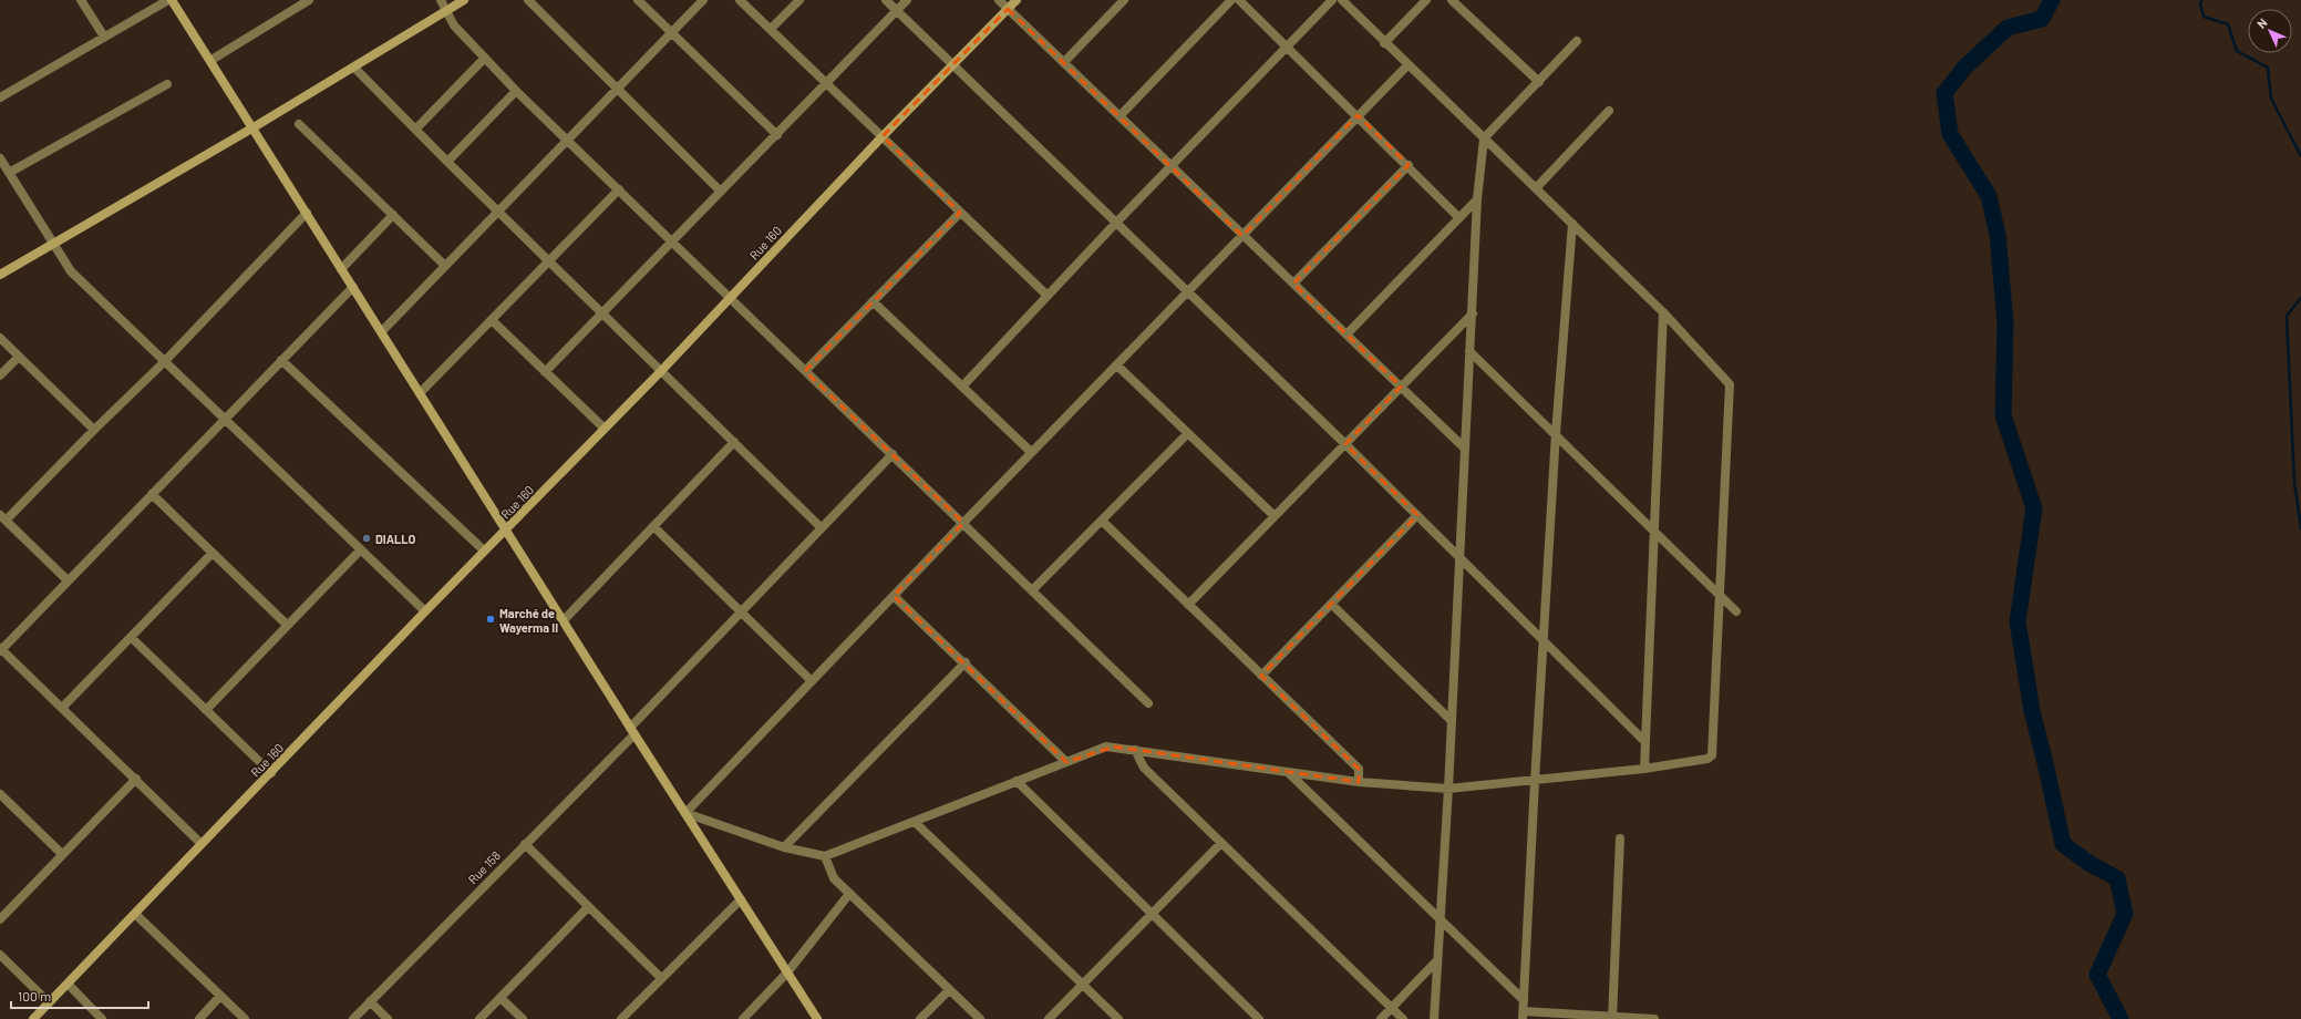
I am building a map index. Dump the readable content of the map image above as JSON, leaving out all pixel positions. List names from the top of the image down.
{
  "streets": {
    "street": ["Rue 160", "Rue 158"]
  },
  "places": ["DIALLO", "Marché de Wayerma II"],
  "scale_bar": "100 m",
  "north": "top left"
}
